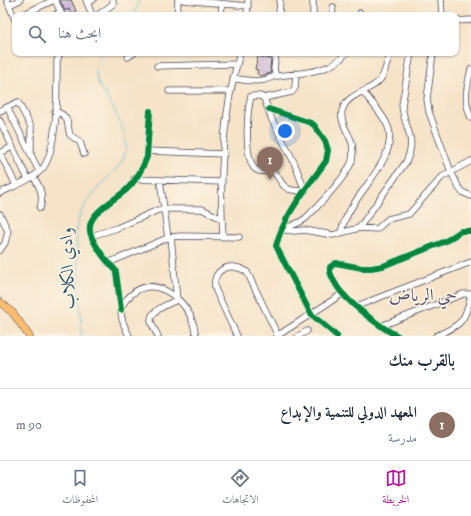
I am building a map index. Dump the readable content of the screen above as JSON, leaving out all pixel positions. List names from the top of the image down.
{
  "districts": ["حي الرياض"],
  "water": ["وادي الكلاب"],
  "page": {
    "search": "ابحث هنا",
    "pins": "1",
    "heading": "بالقرب منك",
    "list": [
      {
        "mark": "1",
        "name": "المعهد الدولي للتنمية والإبداع",
        "note": "مدرسة",
        "value": "90 m"
      }
    ],
    "nav": ["الخريطة", "الاتجاهات", "المحفوظات"]
  }
}
